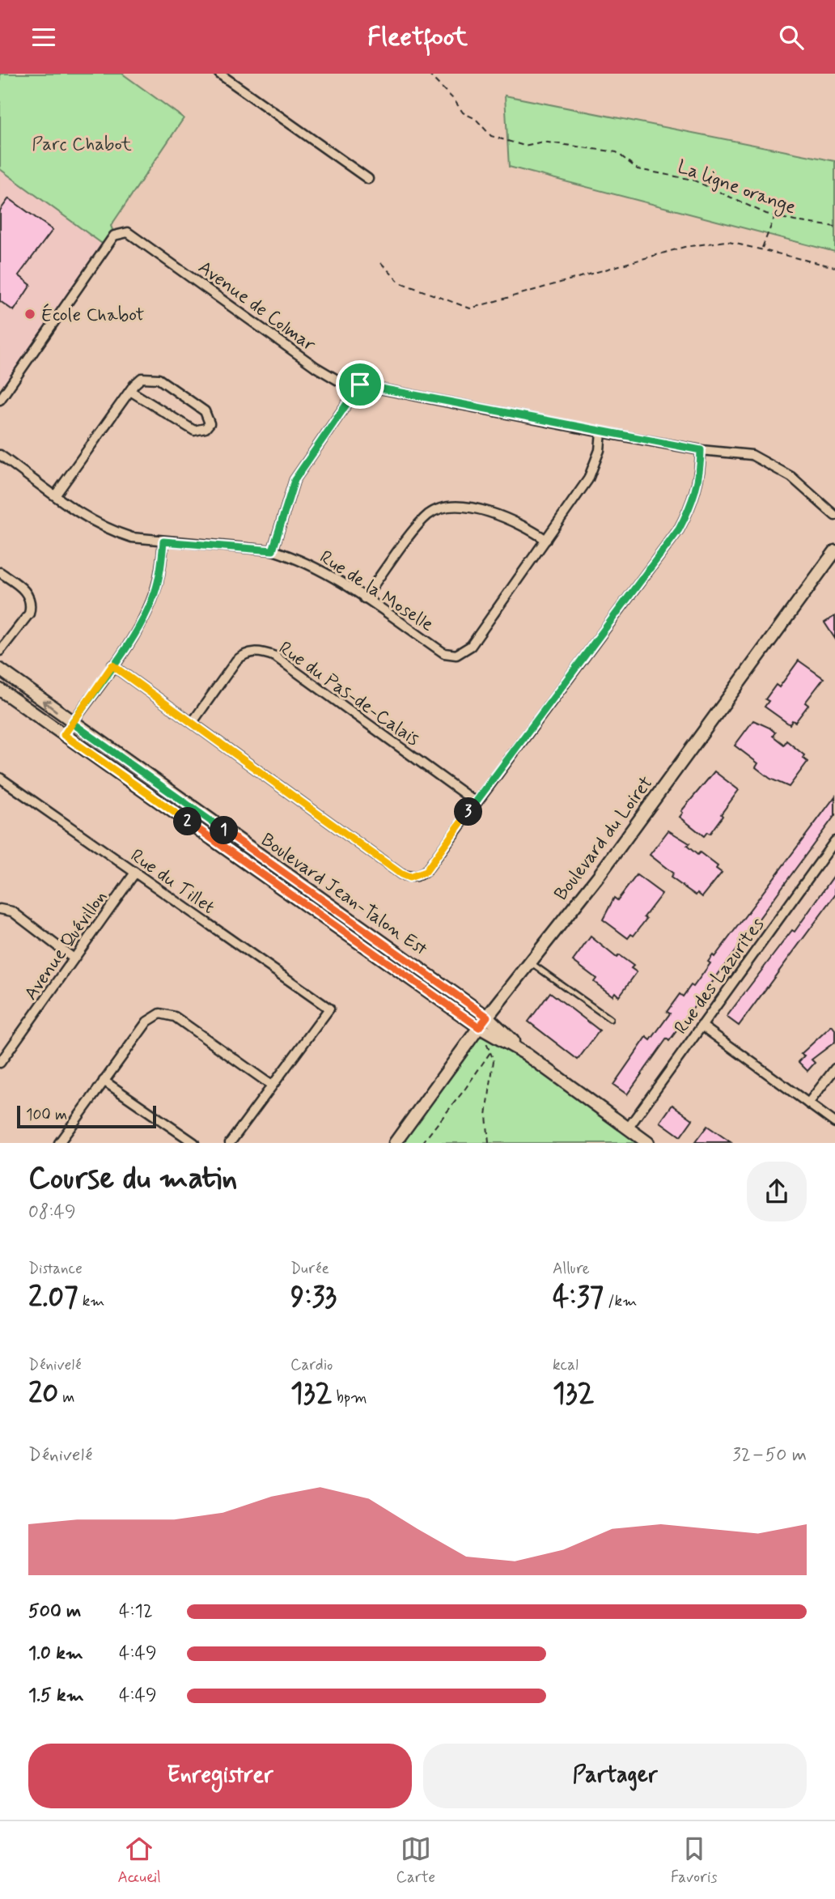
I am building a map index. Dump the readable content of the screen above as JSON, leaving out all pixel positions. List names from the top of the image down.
{
  "streets": {
    "street": [
      "Avenue de Colmar",
      "Rue de la Moselle",
      "Rue du Pas-de-Calais",
      "Boulevard du Loiret",
      "Rue du Tillet",
      "Boulevard Jean-Talon Est",
      "Avenue Quévillon",
      "Rue des Lazurites"
    ],
    "path": ["La ligne orange"]
  },
  "crossings": [
    ["Avenue de Colmar", "Rue de la Moselle"],
    ["Boulevard du Loiret", "Boulevard Jean-Talon Est"],
    ["Rue du Tillet", "Avenue Quévillon"],
    ["Boulevard Jean-Talon Est", "Rue des Lazurites"]
  ],
  "parks": ["Parc Chabot"],
  "places": ["École Chabot"],
  "scale_bar": "100 m",
  "page": {
    "header": "Fleetfoot",
    "pins": ["3", "2", "1"],
    "scale": "100 m",
    "heading": ["Course du matin", "08:49"],
    "stats": [
      ["Distance", "2.07 km"],
      ["Durée", "9:33"],
      ["Allure", "4:37 /km"],
      ["Dénivelé", "20 m"],
      ["Cardio", "132 bpm"],
      ["kcal", "132"]
    ],
    "chart": ["Dénivelé", "32–50 m"],
    "list": [
      {
        "name": "500 m",
        "note": "4:12"
      },
      {
        "name": "1.0 km",
        "note": "4:49"
      },
      {
        "name": "1.5 km",
        "note": "4:49"
      }
    ],
    "buttons": ["Enregistrer", "Partager"],
    "tabs": ["Accueil", "Carte", "Favoris"]
  }
}
